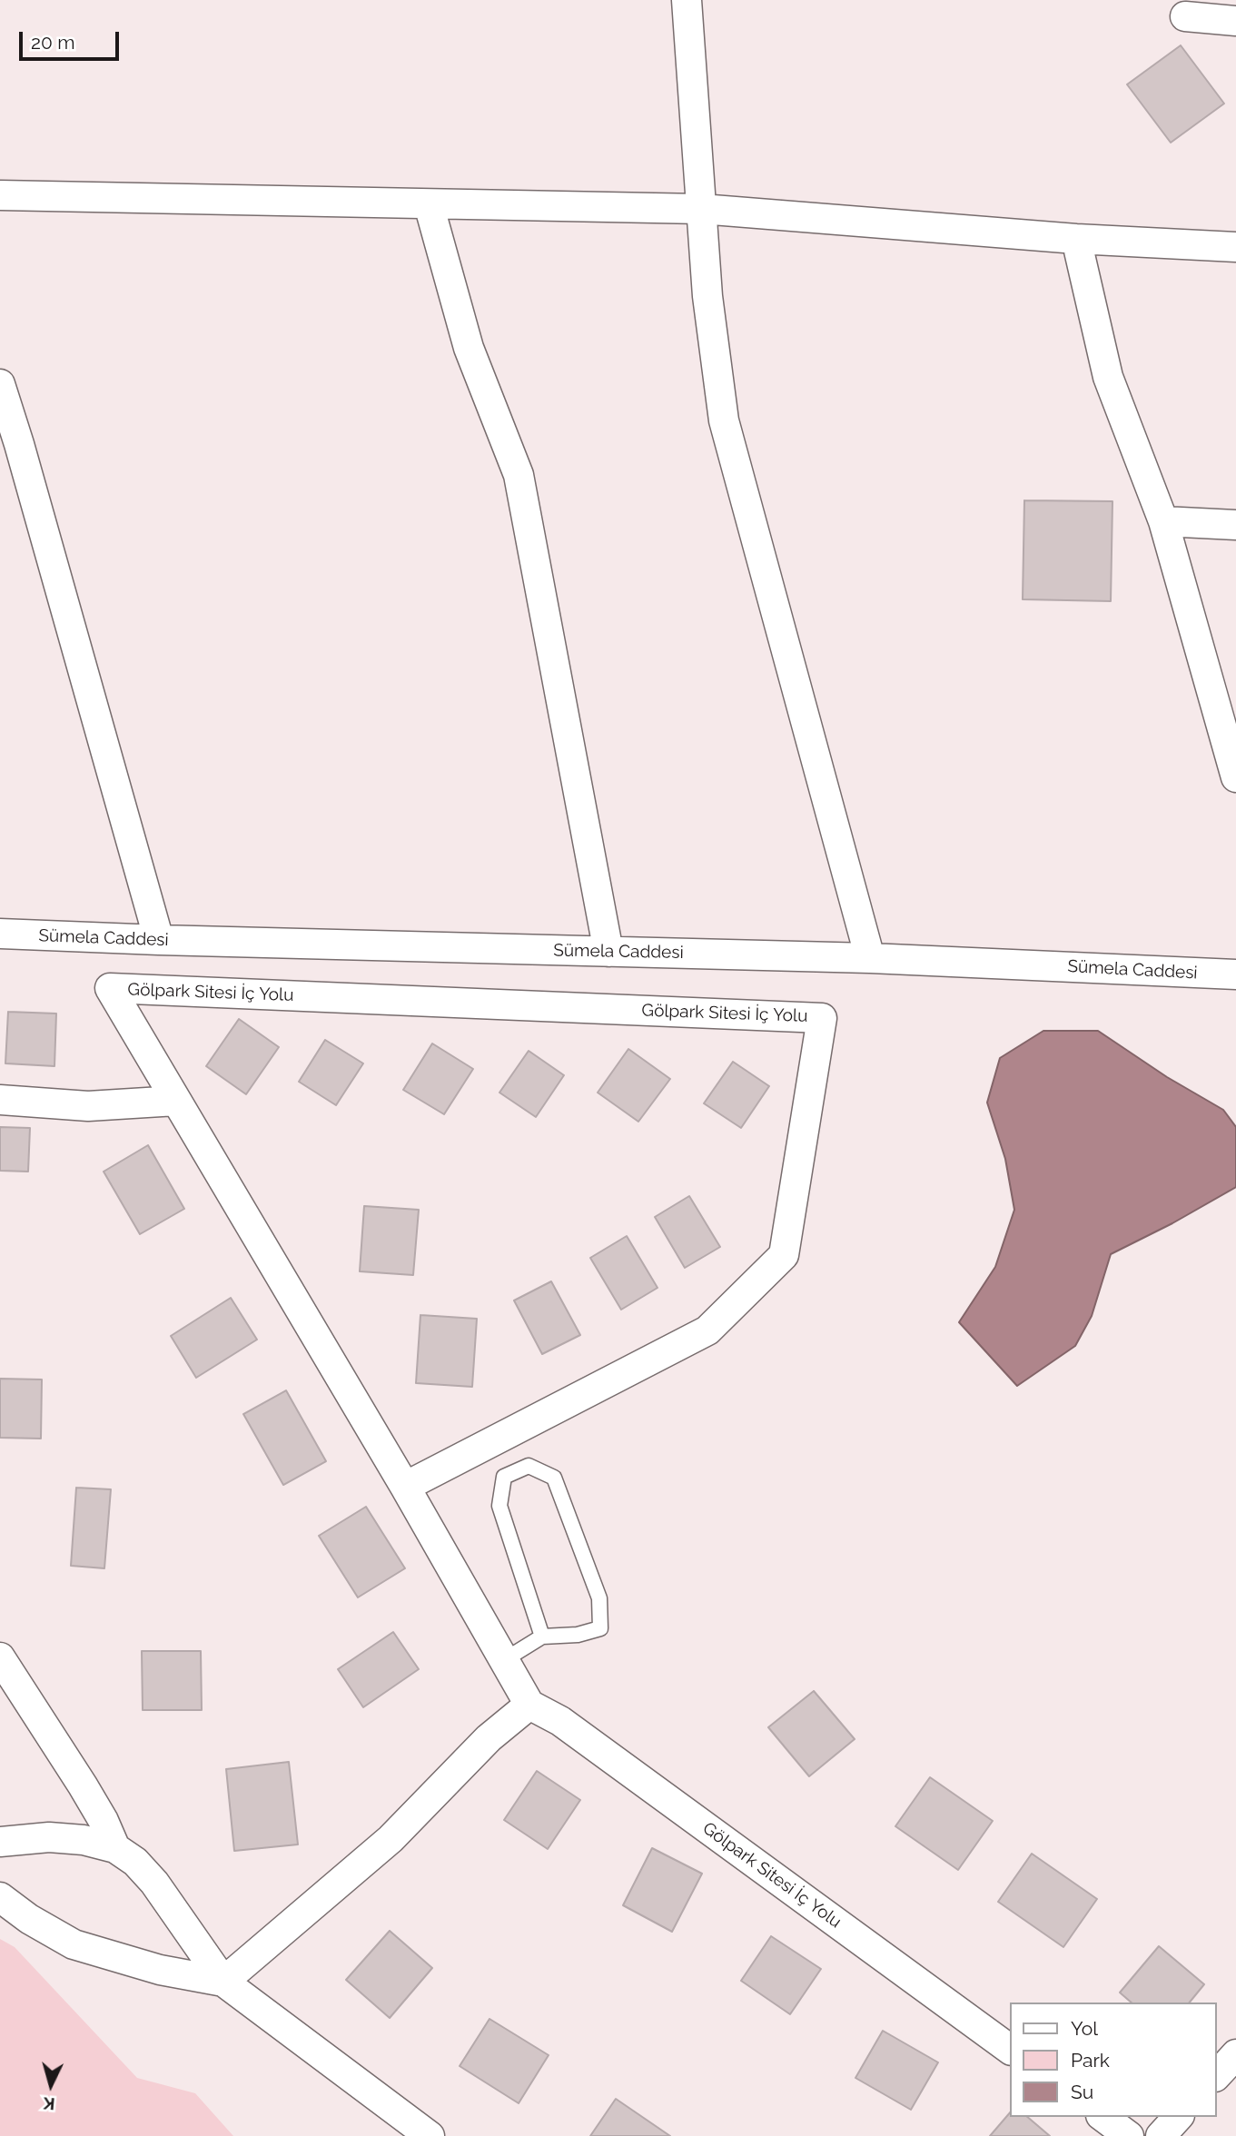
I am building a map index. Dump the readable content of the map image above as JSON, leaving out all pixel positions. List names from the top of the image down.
{
  "streets": {
    "street": ["Sümela Caddesi", "Gölpark Sitesi İç Yolu"]
  },
  "legend": ["Yol", "Park", "Su"],
  "scale_bar": "20 m",
  "north": "bottom"
}
